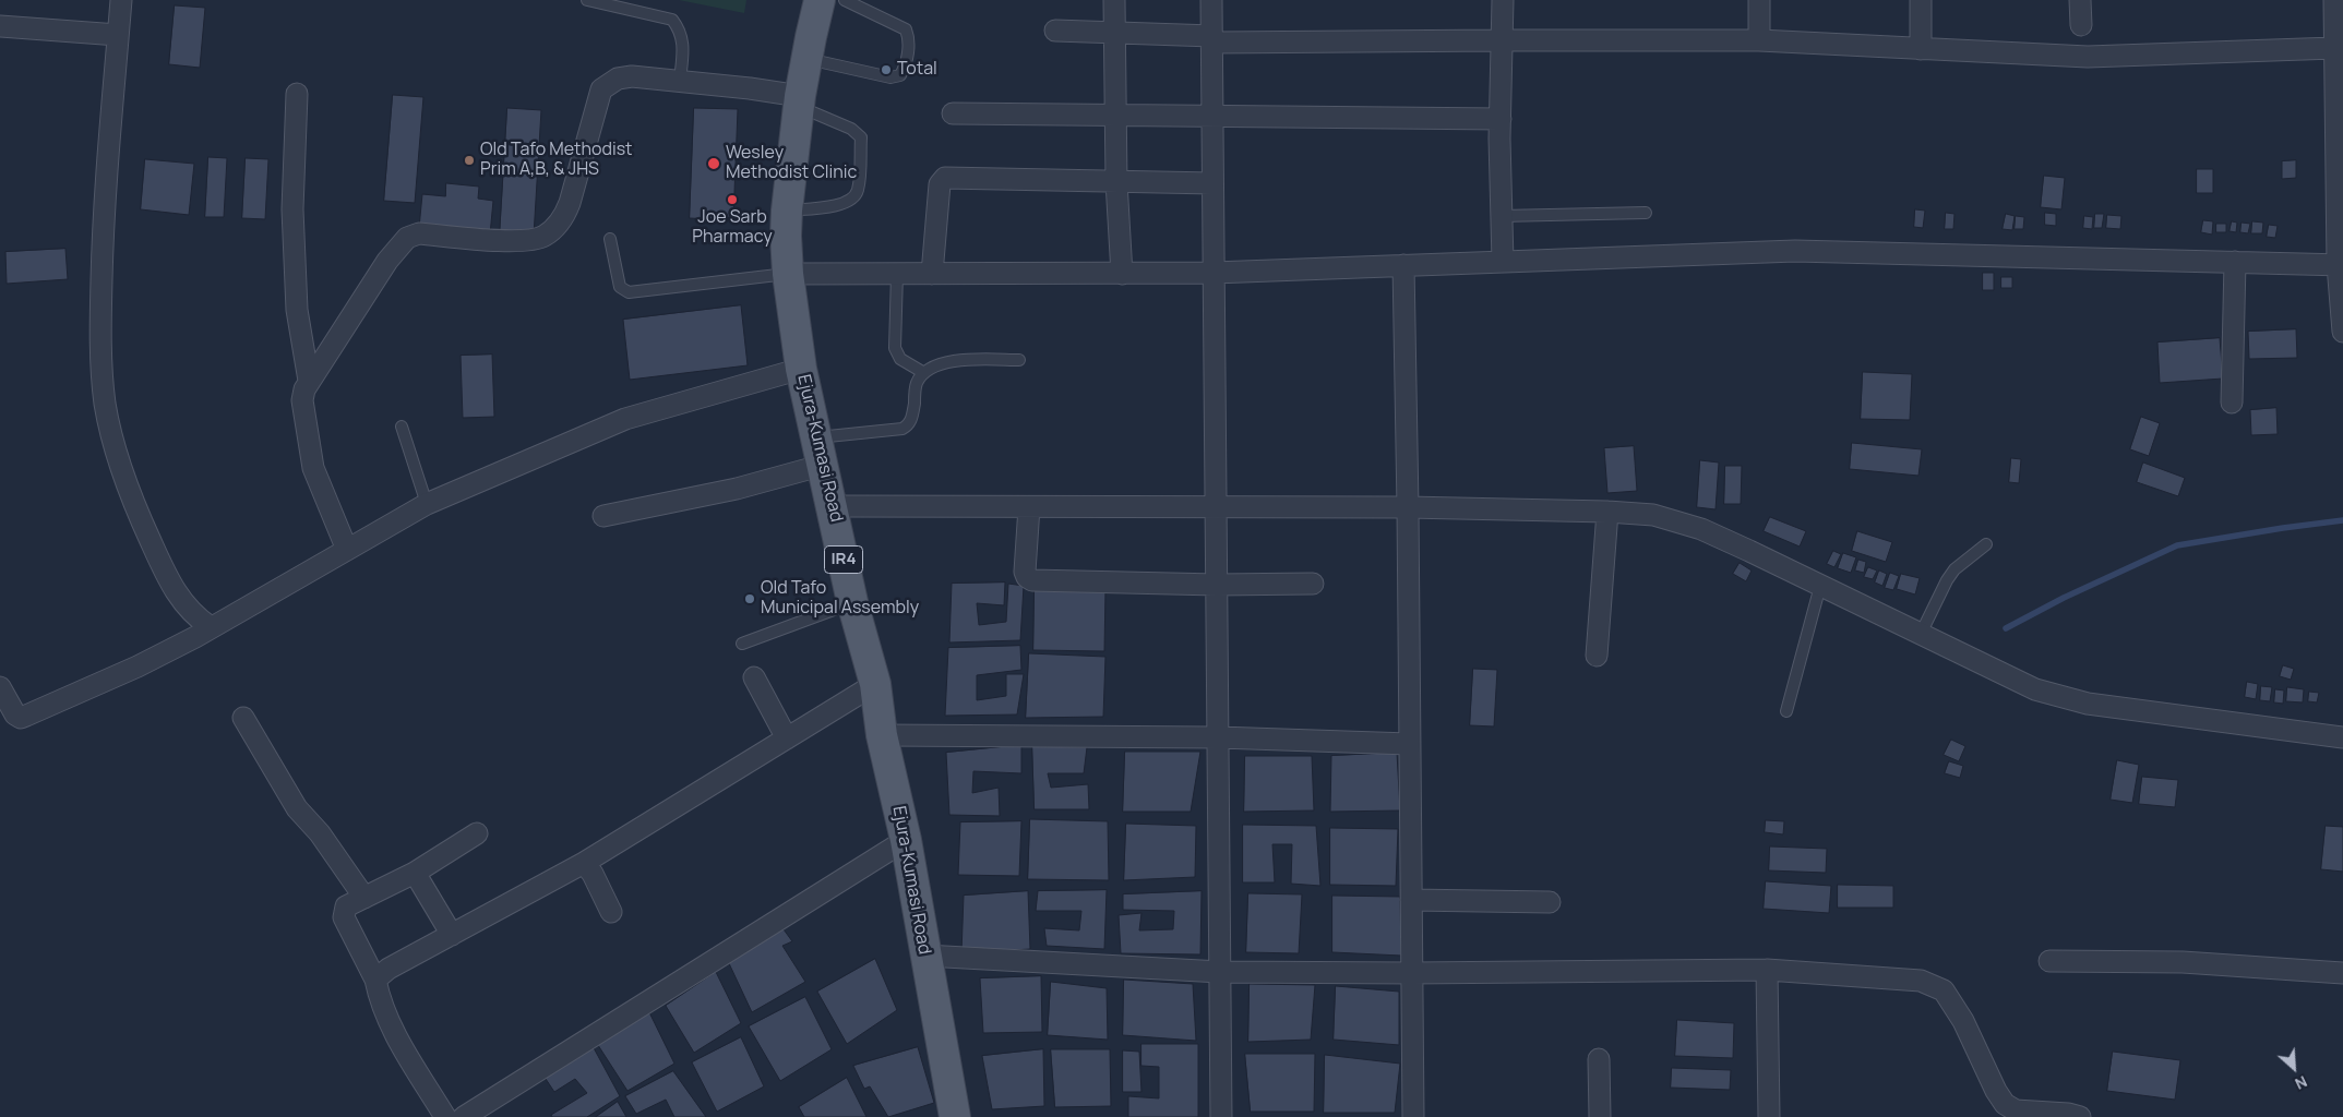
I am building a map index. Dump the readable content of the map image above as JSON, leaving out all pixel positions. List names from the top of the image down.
{
  "streets": {
    "main road": ["Ejura-Kumasi Road", "IR4"]
  },
  "places": [
    "Total",
    "Old Tafo Methodist Prim A,B, & JHS",
    "Wesley Methodist Clinic",
    "Joe Sarb Pharmacy",
    "Old Tafo Municipal Assembly"
  ],
  "north": "bottom right"
}
